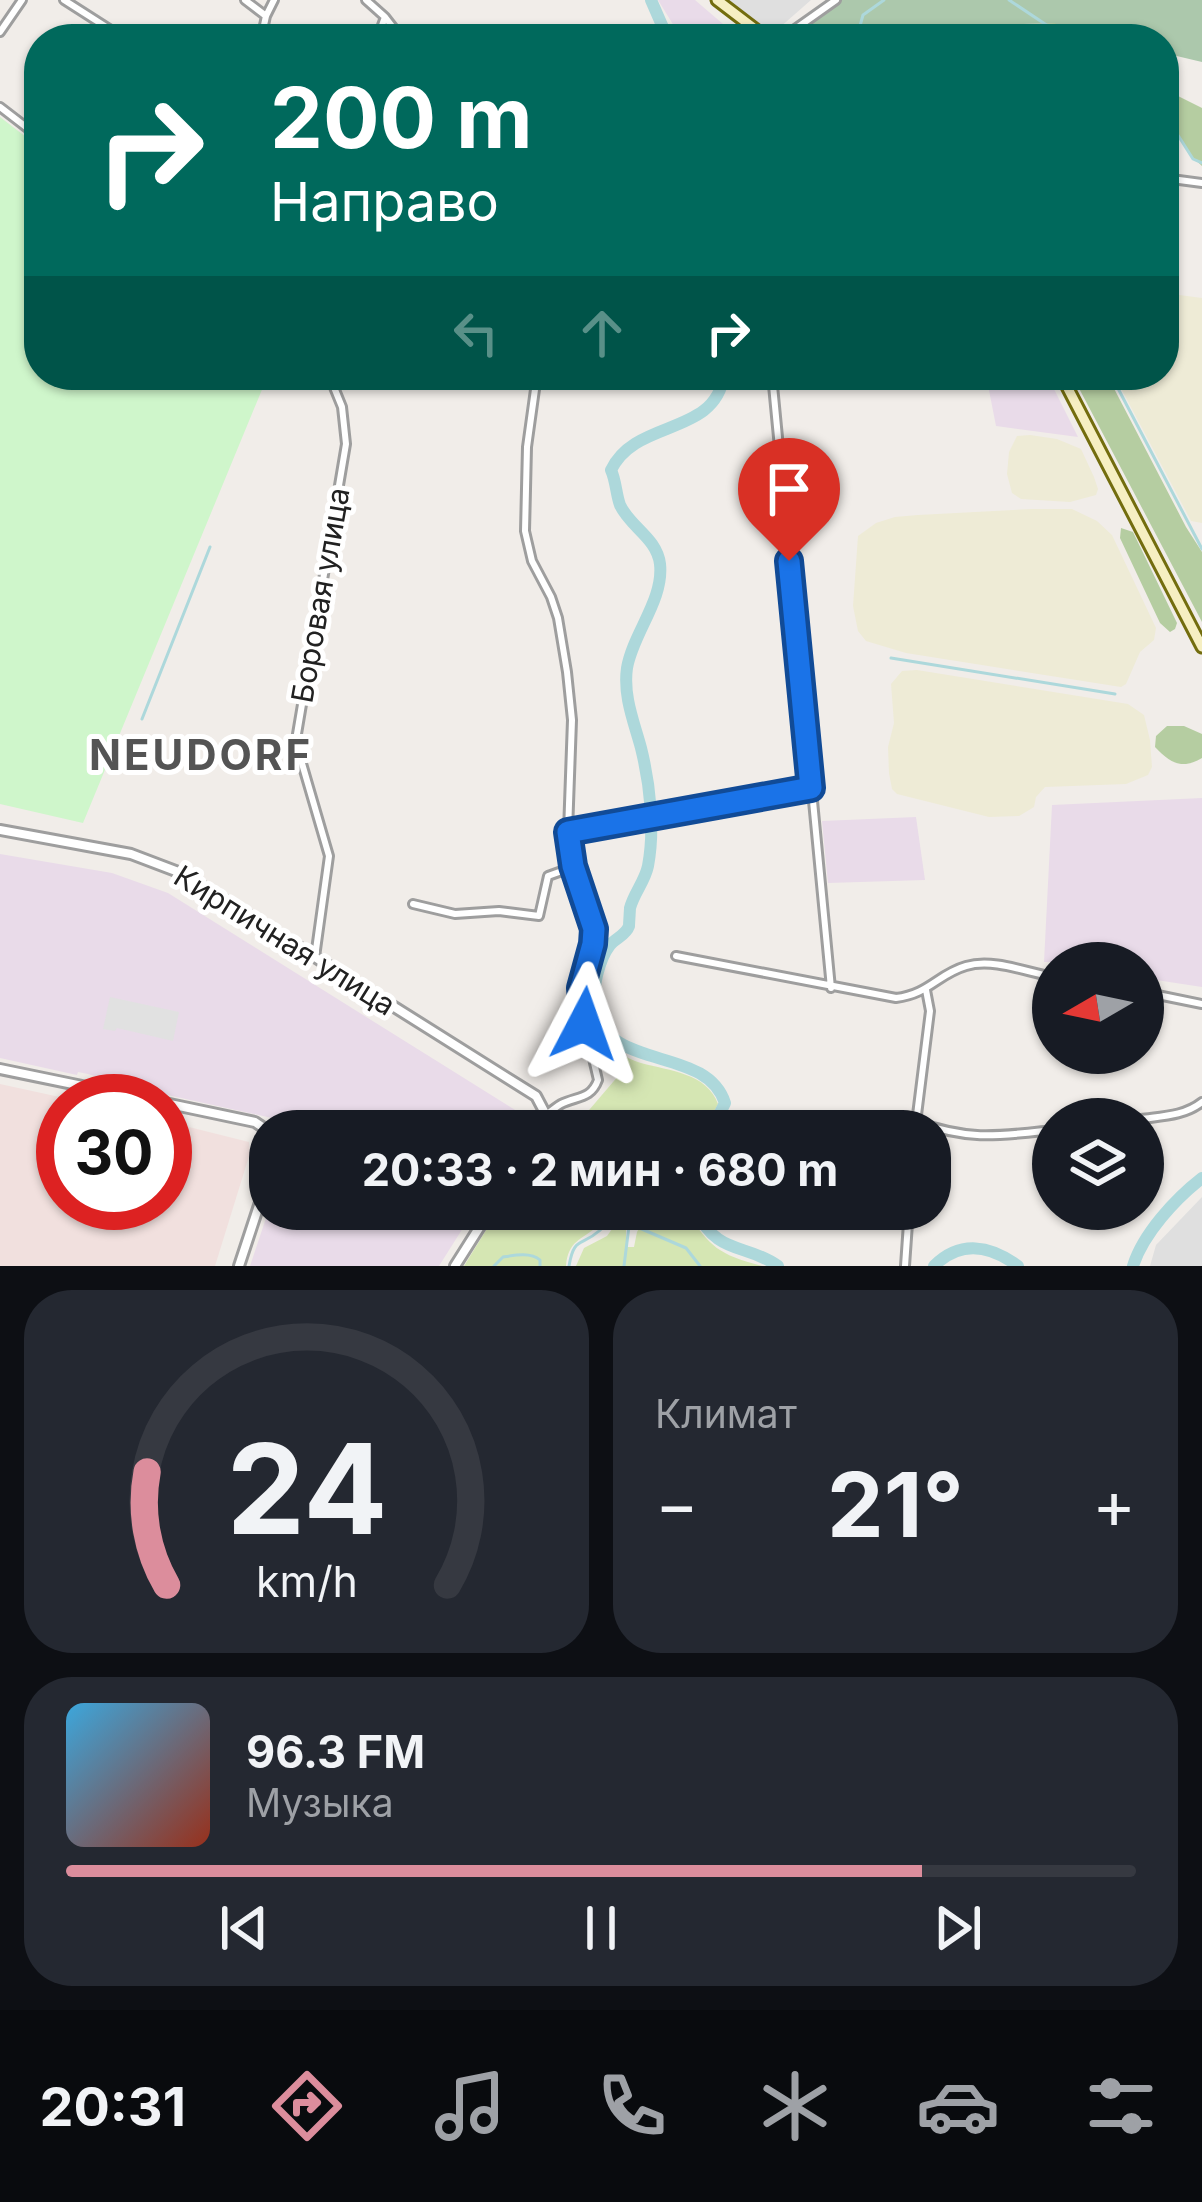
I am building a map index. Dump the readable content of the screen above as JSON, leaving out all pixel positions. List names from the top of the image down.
{
  "streets": {
    "street": ["Боровая улица", "Кирпичная улица"]
  },
  "crossings": [
    ["Боровая улица", "Кирпичная улица"]
  ],
  "districts": ["NEUDORF"],
  "north": "left",
  "page": {
    "turn": ["200 m", "Направо"],
    "limit": "30",
    "trip": "20:33 · 2 мин · 680 m",
    "tile": "Климат",
    "heat": ["−", "21°", "+"],
    "song": ["96.3 FM", "Музыка"],
    "tabs": "20:31",
    "gauge": ["24", "km/h"]
  }
}
